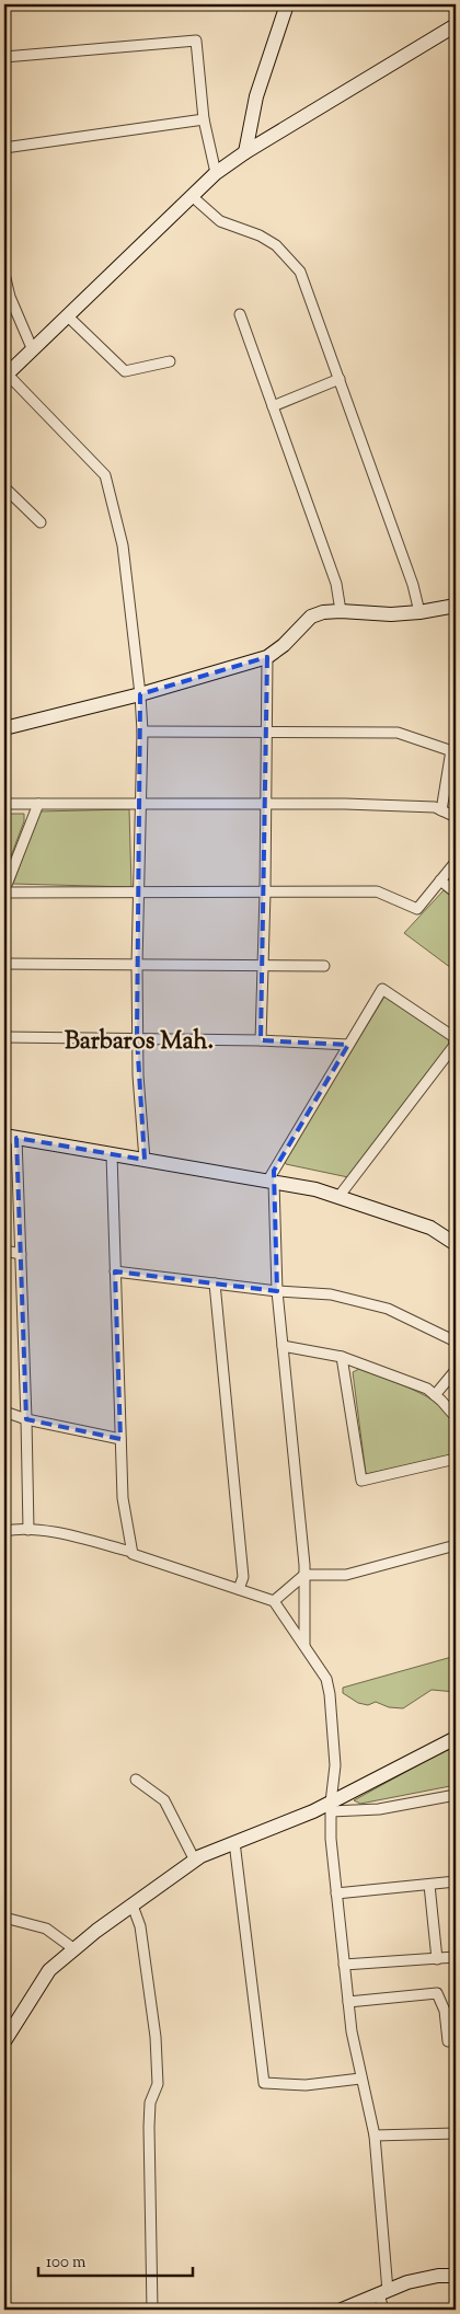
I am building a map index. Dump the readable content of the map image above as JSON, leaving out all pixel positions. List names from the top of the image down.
{
  "districts": ["Barbaros Mah."],
  "scale_bar": "100 m"
}
